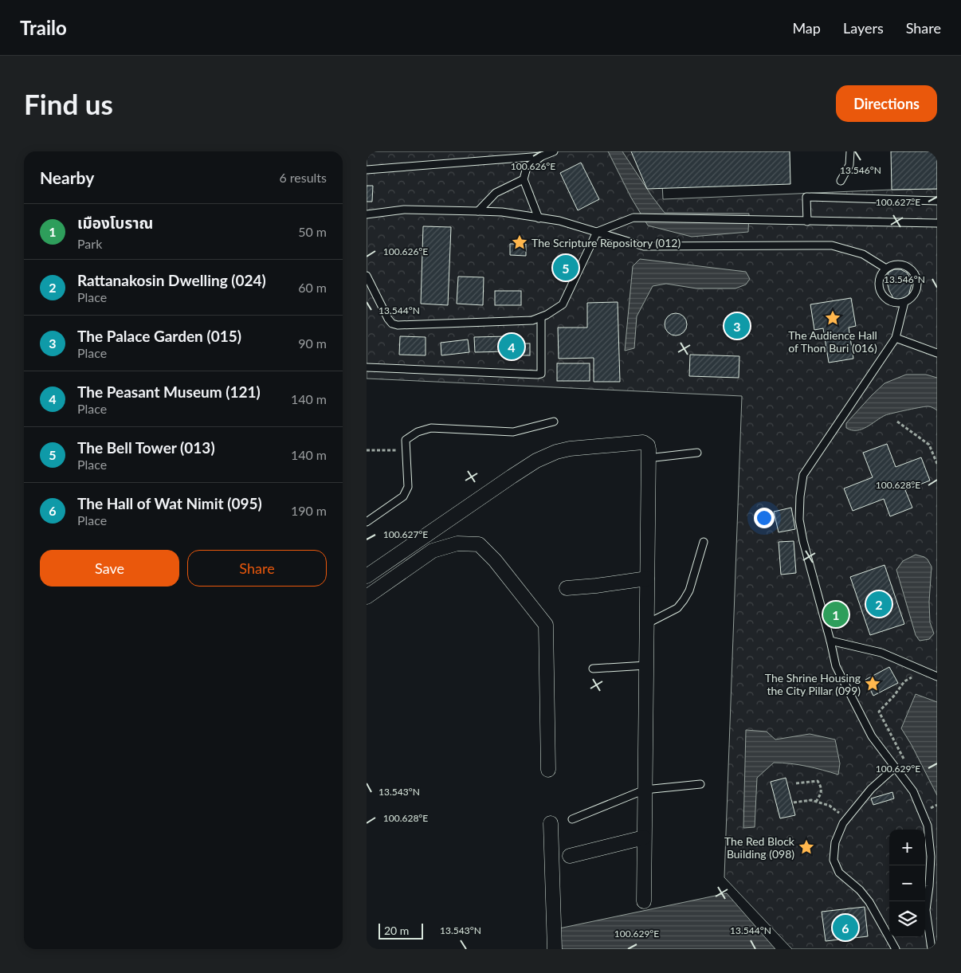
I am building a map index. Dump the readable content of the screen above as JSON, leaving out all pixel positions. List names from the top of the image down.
{
  "places": {
    "place": [
      "The Scripture Repository (012)",
      "The Audience Hall of Thon Buri (016)",
      "The Shrine Housing the City Pillar (099)",
      "The Red Block Building (098)"
    ]
  },
  "scale_bar": "20 m",
  "page": {
    "header": "Trailo",
    "nav": ["Map", "Layers", "Share"],
    "buttons": [
      "Directions",
      ["Save", "Share"]
    ],
    "title": "Find us",
    "heading": ["Nearby", "6 results"],
    "list": [
      {
        "mark": "1",
        "name": "เมืองโบราณ",
        "note": "Park",
        "value": "50 m"
      },
      {
        "mark": "2",
        "name": "Rattanakosin Dwelling (024)",
        "note": "Place",
        "value": "60 m"
      },
      {
        "mark": "3",
        "name": "The Palace Garden (015)",
        "note": "Place",
        "value": "90 m"
      },
      {
        "mark": "4",
        "name": "The Peasant Museum (121)",
        "note": "Place",
        "value": "140 m"
      },
      {
        "mark": "5",
        "name": "The Bell Tower (013)",
        "note": "Place",
        "value": "140 m"
      },
      {
        "mark": "6",
        "name": "The Hall of Wat Nimit (095)",
        "note": "Place",
        "value": "190 m"
      }
    ],
    "pins": [
      "5",
      "3",
      "4",
      "2",
      "1",
      "6"
    ],
    "map_buttons": ["+", "−"],
    "scale": "20 m"
  },
  "coordinates": [
    "100.626°E",
    "13.546°N",
    "100.627°E",
    "13.544°N",
    "100.628°E",
    "100.629°E",
    "13.543°N"
  ]
}
